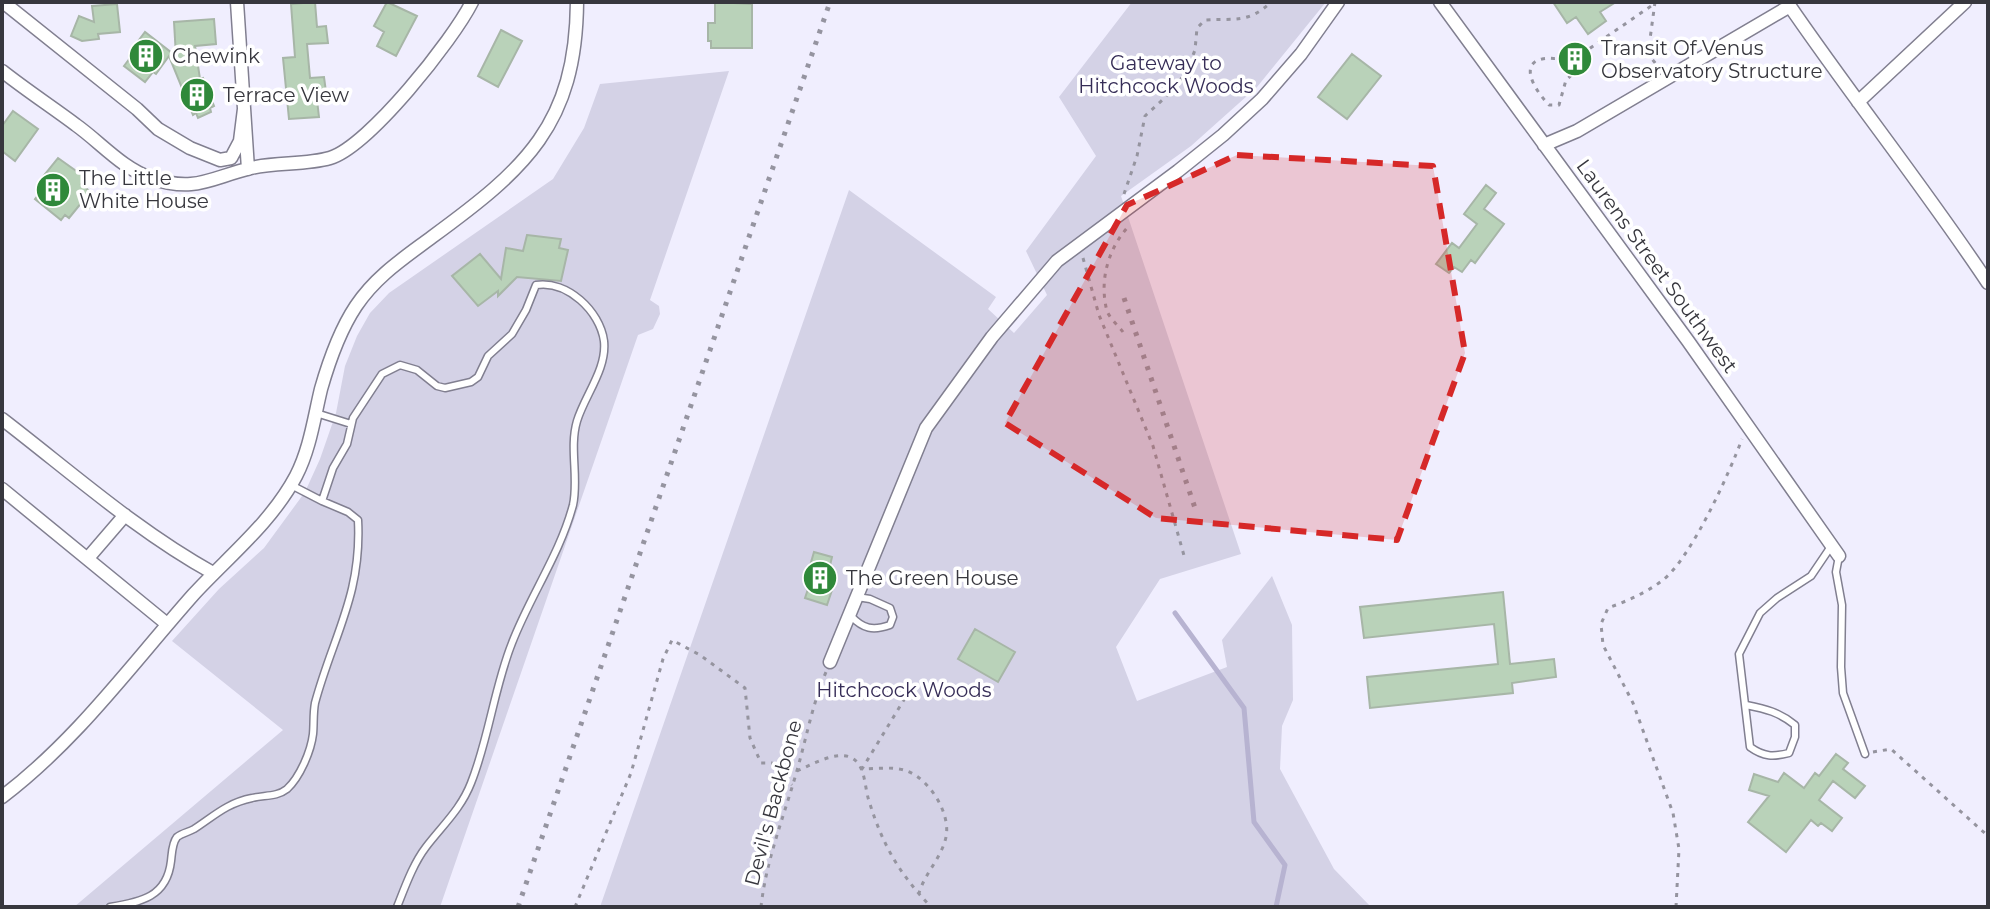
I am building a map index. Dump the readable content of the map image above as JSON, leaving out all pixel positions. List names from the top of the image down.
{
  "streets": {
    "street": ["Laurens Street Southwest"],
    "path": ["Devil's Backbone"]
  },
  "parks": ["Gateway to Hitchcock Woods", "Hitchcock Woods"],
  "places": {
    "building": [
      "Chewink",
      "Transit Of Venus Observatory Structure",
      "Terrace View",
      "The Little White House",
      "The Green House"
    ]
  }
}
